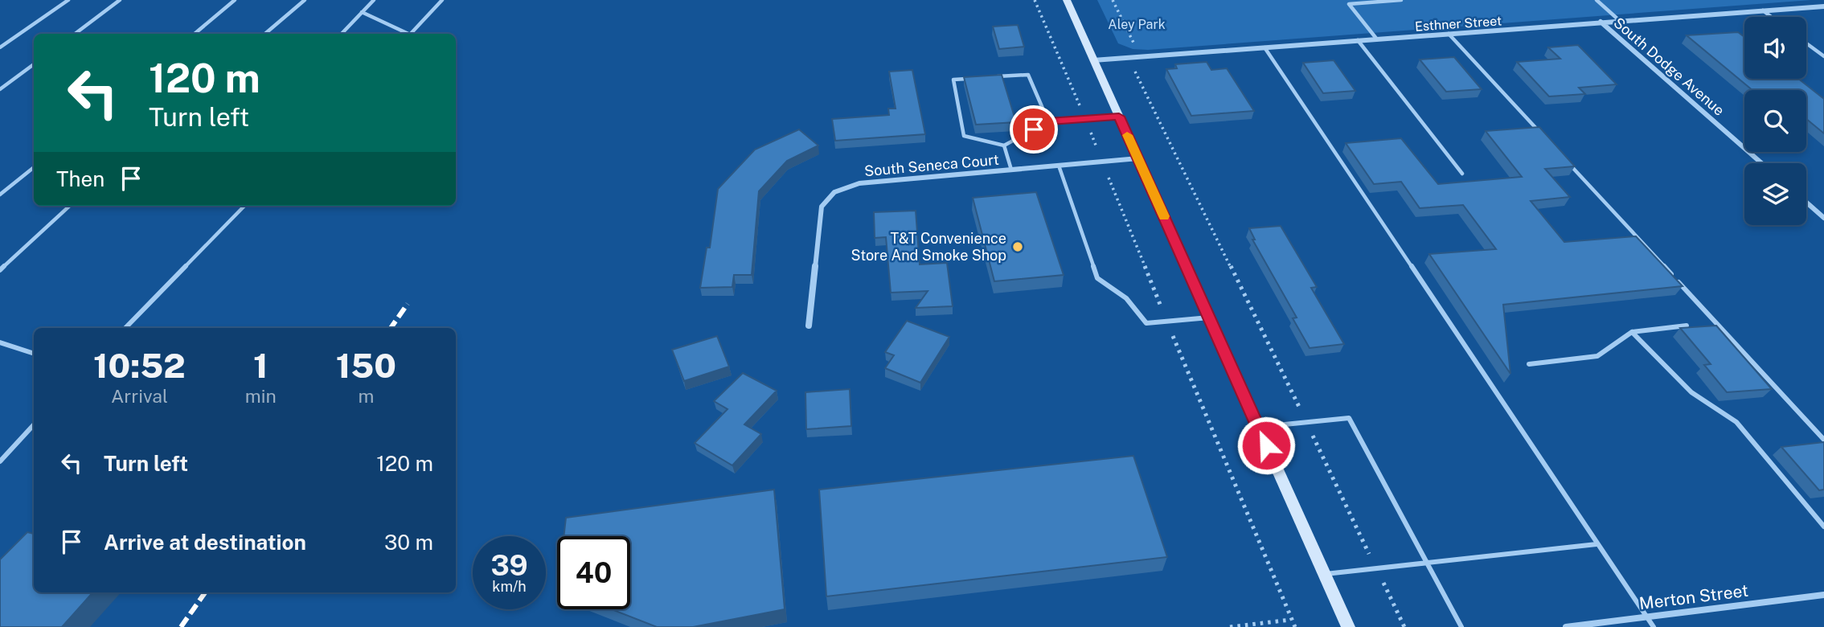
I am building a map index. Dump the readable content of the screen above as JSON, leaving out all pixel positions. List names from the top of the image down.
{
  "streets": {
    "street": [
      "Esthner Street",
      "South Dodge Avenue",
      "South Seneca Court",
      "Merton Street"
    ]
  },
  "crossings": [
    ["Esthner Street", "South Dodge Avenue"]
  ],
  "parks": ["Aley Park"],
  "places": ["T&T Convenience Store And Smoke Shop"],
  "page": {
    "turn": ["120 m", "Turn left"],
    "then": "Then",
    "eta": [
      "10:52",
      "Arrival",
      "1",
      "min",
      "150",
      "m"
    ],
    "list": [
      {
        "name": "Turn left",
        "value": "120 m"
      },
      {
        "name": "Arrive at destination",
        "value": "30 m"
      }
    ],
    "speed": "39 km/h",
    "limit": "40"
  }
}
